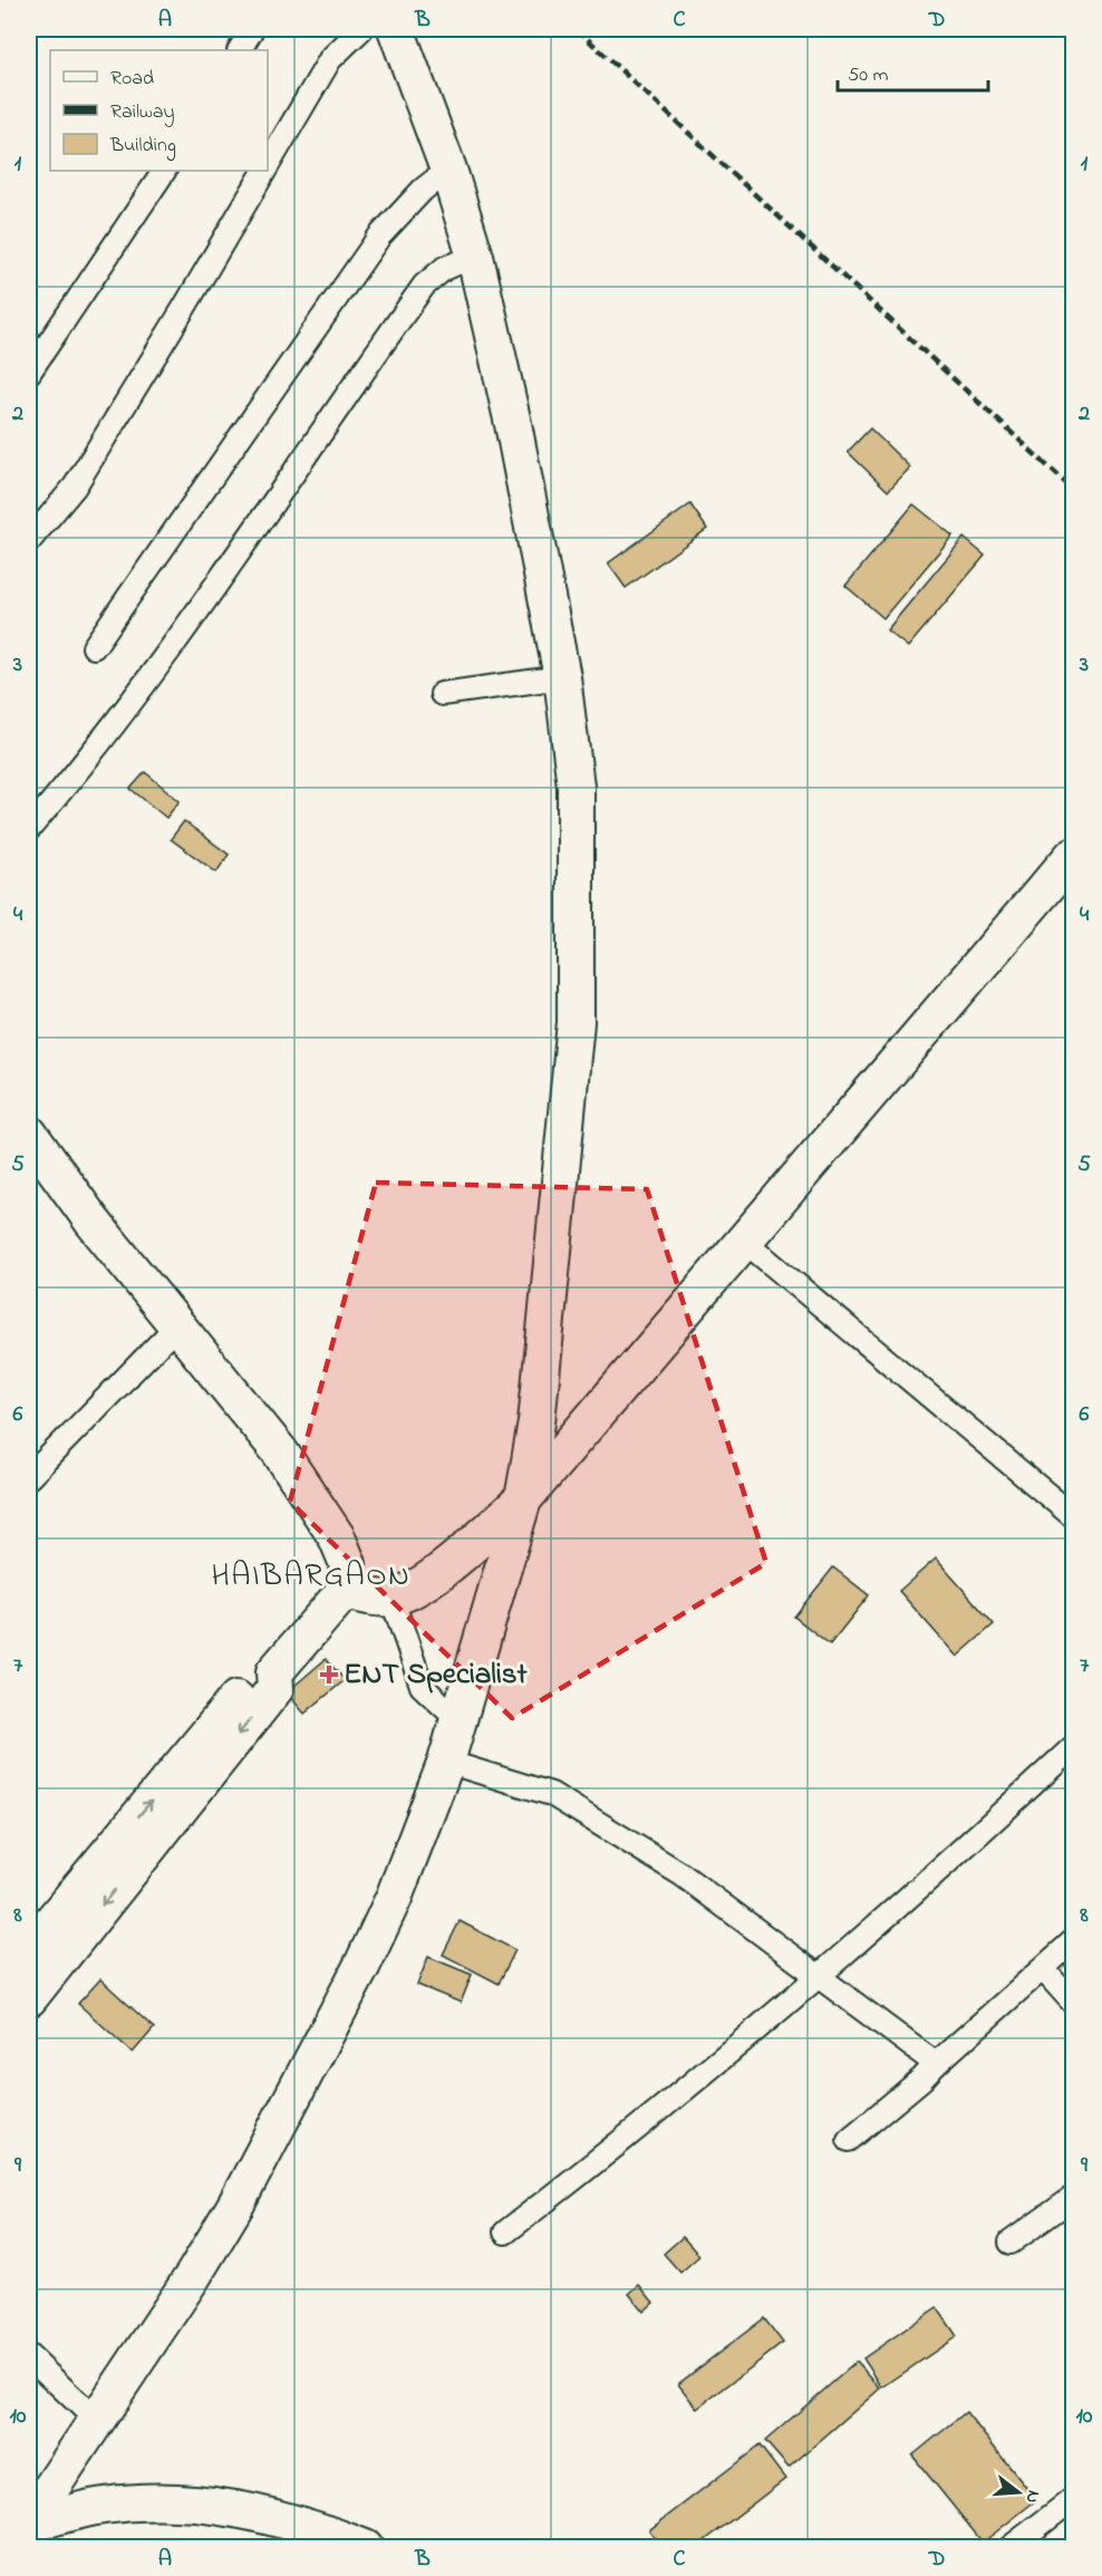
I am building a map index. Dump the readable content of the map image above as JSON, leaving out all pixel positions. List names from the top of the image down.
{
  "districts": ["HAIBARGAON"],
  "places": {
    "health": ["ENT Specialist"]
  },
  "legend": ["Road", "Railway", "Building"],
  "scale_bar": "50 m",
  "north": "right",
  "grid": {
    "columns": [
      "A",
      "B",
      "C",
      "D"
    ],
    "rows": [
      "1",
      "2",
      "3",
      "4",
      "5",
      "6",
      "7",
      "8",
      "9",
      "10"
    ]
  }
}
